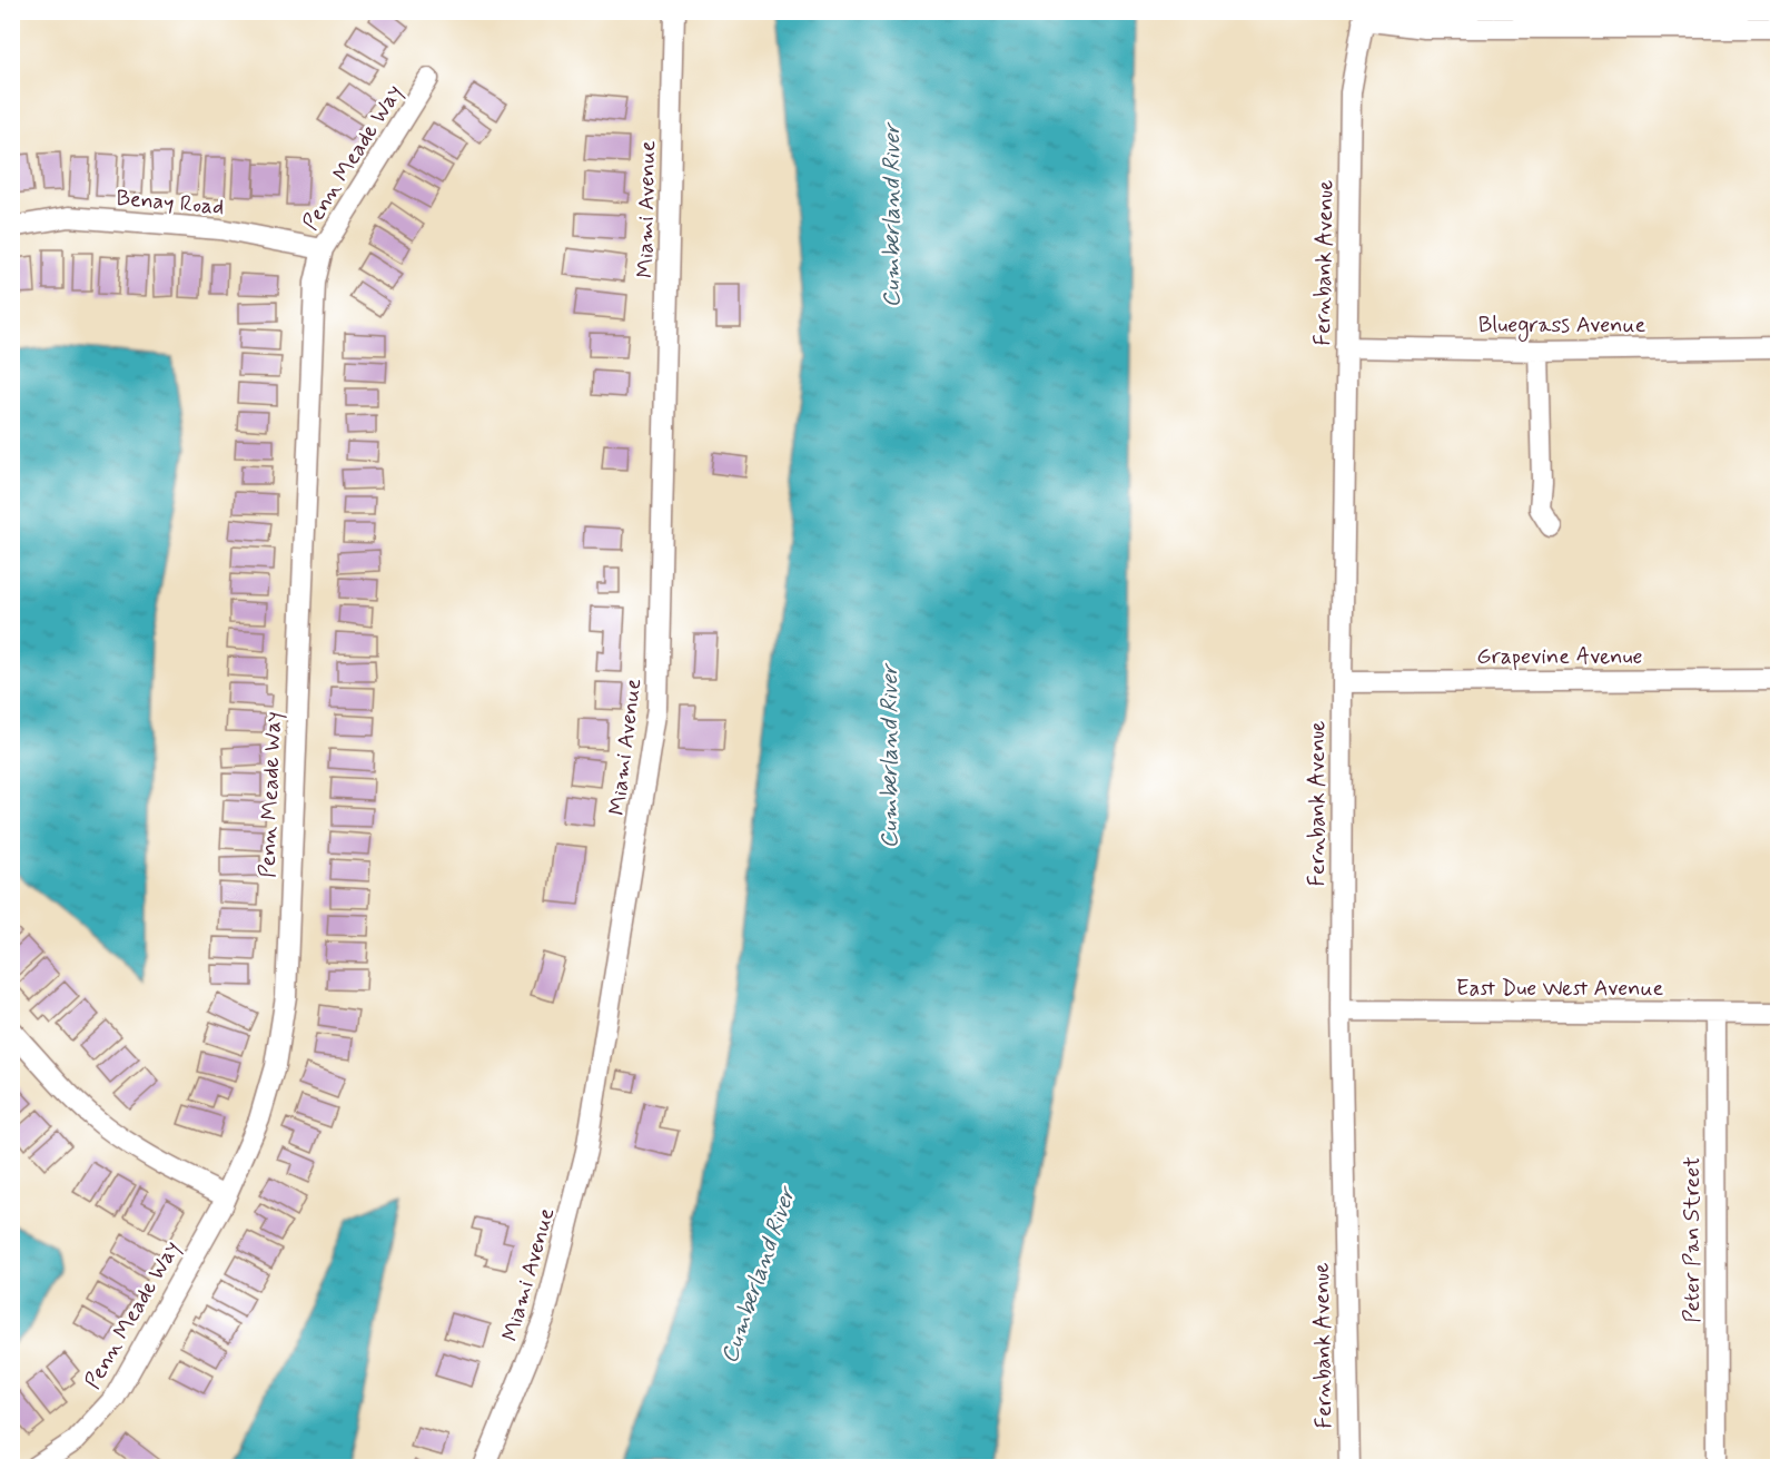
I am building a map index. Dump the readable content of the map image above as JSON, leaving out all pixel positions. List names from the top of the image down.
{
  "streets": {
    "street": [
      "Penn Meade Way",
      "Benay Road",
      "Miami Avenue",
      "Fernbank Avenue",
      "Bluegrass Avenue",
      "Grapevine Avenue",
      "East Due West Avenue",
      "Peter Pan Street"
    ]
  },
  "crossings": [
    ["Penn Meade Way", "Benay Road"],
    ["Fernbank Avenue", "Bluegrass Avenue"],
    ["Fernbank Avenue", "Grapevine Avenue"],
    ["Fernbank Avenue", "East Due West Avenue"],
    ["East Due West Avenue", "Peter Pan Street"]
  ],
  "water": ["Cumberland River"]
}
